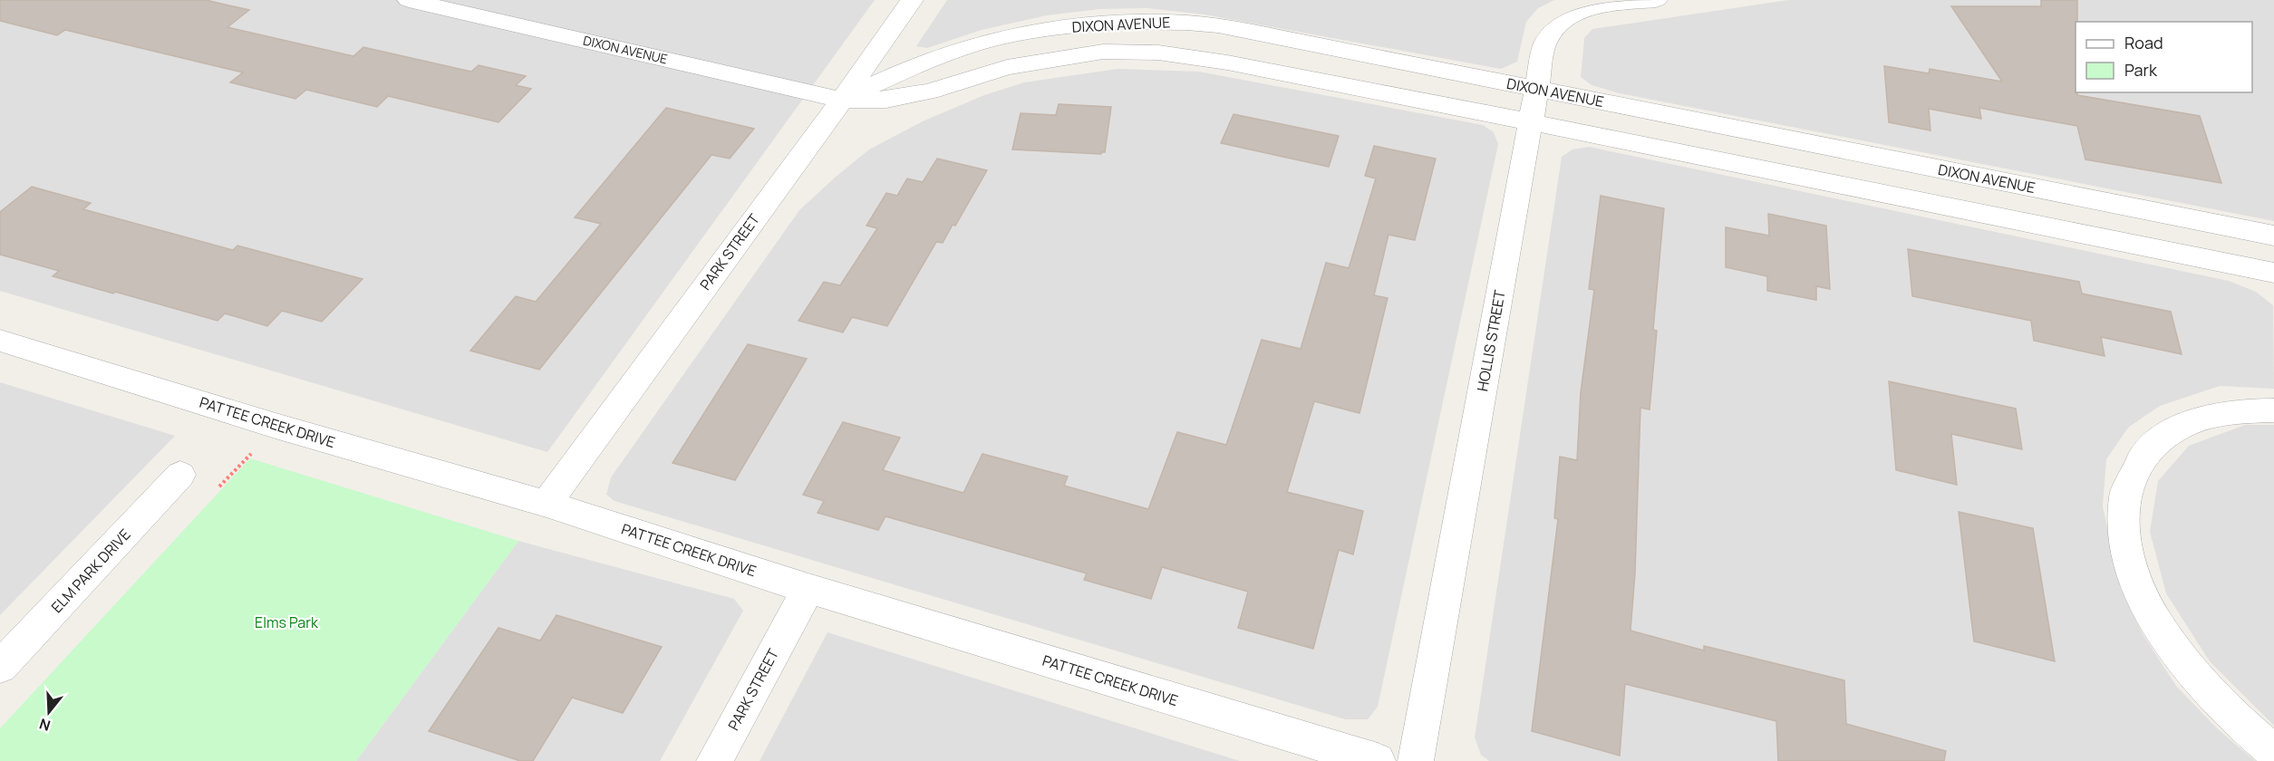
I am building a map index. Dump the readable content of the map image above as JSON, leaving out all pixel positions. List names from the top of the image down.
{
  "streets": {
    "street": [
      "DIXON AVENUE",
      "PARK STREET",
      "HOLLIS STREET",
      "PATTEE CREEK DRIVE",
      "ELM PARK DRIVE"
    ]
  },
  "crossings": [
    ["DIXON AVENUE", "PARK STREET"],
    ["DIXON AVENUE", "HOLLIS STREET"],
    ["PARK STREET", "PATTEE CREEK DRIVE"]
  ],
  "parks": ["Elms Park"],
  "legend": ["Road", "Park"],
  "north": "bottom"
}
